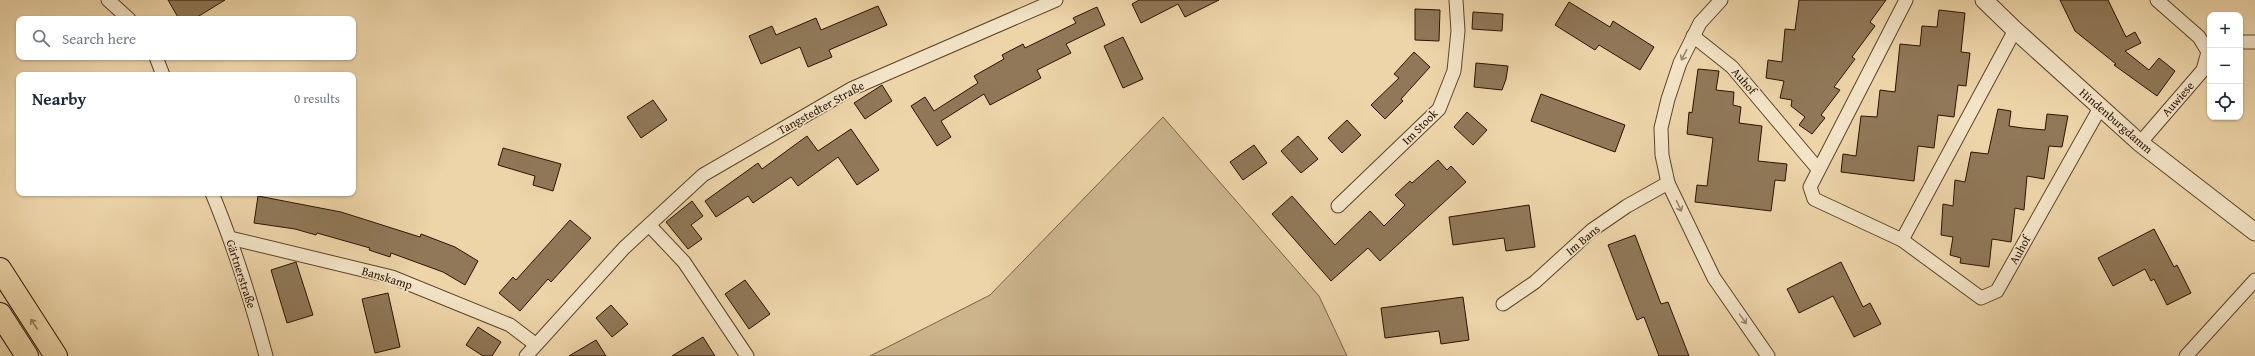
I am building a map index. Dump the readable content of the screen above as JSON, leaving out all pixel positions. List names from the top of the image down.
{
  "streets": {
    "street": [
      "Auhof",
      "Auwiese",
      "Tangstedter Straße",
      "Hindenburgdamm",
      "Im Stook",
      "Im Bans",
      "Gärtnerstraße",
      "Banskamp"
    ]
  },
  "crossings": [
    ["Auhof", "Hindenburgdamm"],
    ["Auwiese", "Hindenburgdamm"],
    ["Tangstedter Straße", "Banskamp"],
    ["Gärtnerstraße", "Banskamp"]
  ],
  "page": {
    "map_buttons": ["+", "−"],
    "search": "Search here",
    "heading": ["Nearby", "0 results"]
  }
}
